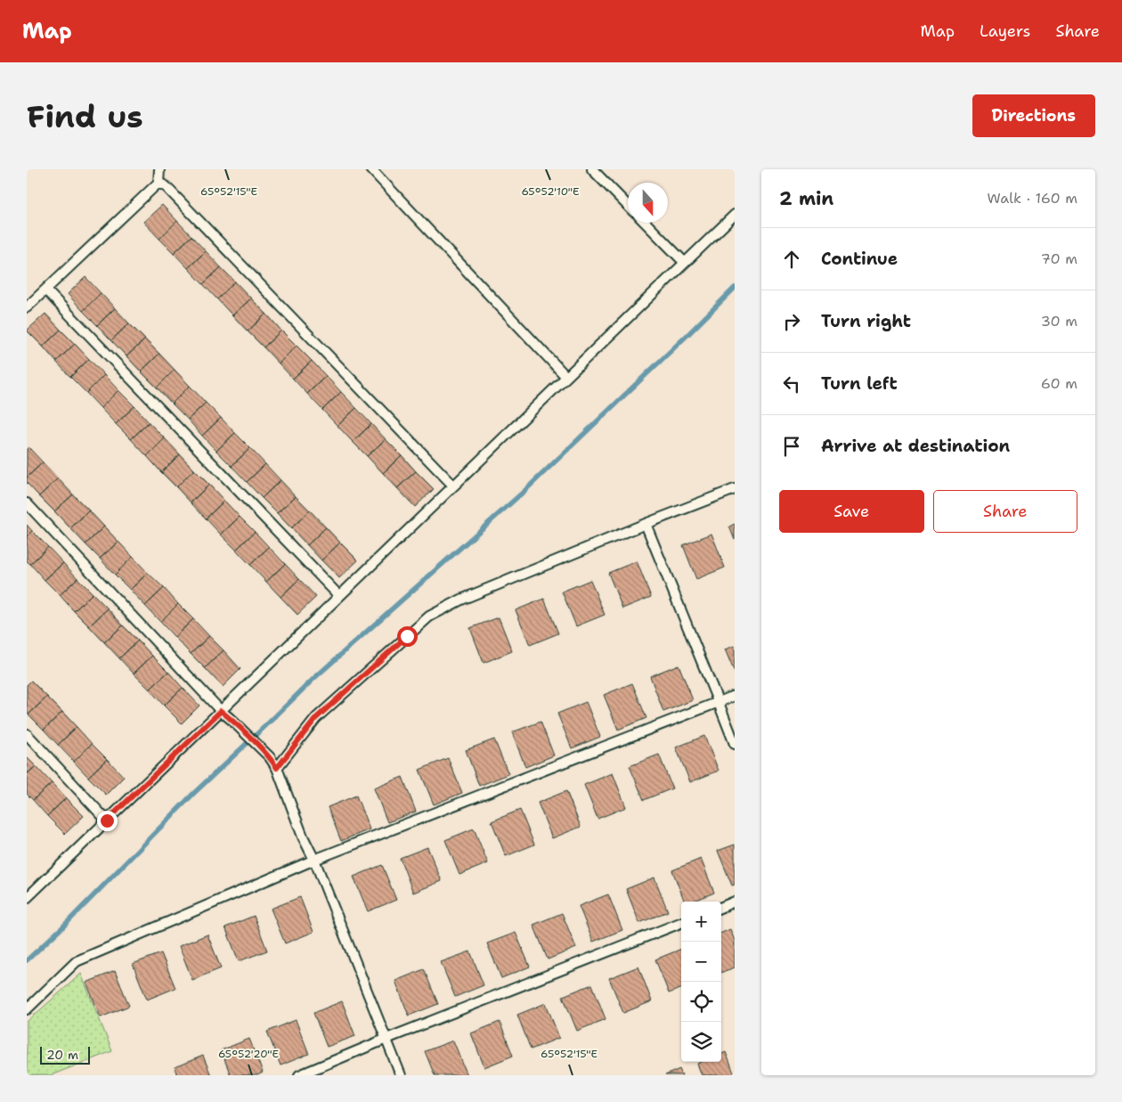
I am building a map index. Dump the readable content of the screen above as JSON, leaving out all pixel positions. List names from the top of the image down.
{
  "scale_bar": "20 m",
  "north": "bottom",
  "page": {
    "header": "Map",
    "nav": ["Map", "Layers", "Share"],
    "buttons": [
      "Directions",
      ["Save", "Share"]
    ],
    "title": "Find us",
    "heading": ["2 min", "Walk · 160 m"],
    "list": [
      ["Continue", "70 m"],
      ["Turn right", "30 m"],
      ["Turn left", "60 m"],
      "Arrive at destination"
    ],
    "map_buttons": ["+", "−"],
    "scale": "20 m"
  },
  "coordinates": ["65°52'15\"E", "65°52'10\"E", "65°52'20\"E"]
}
